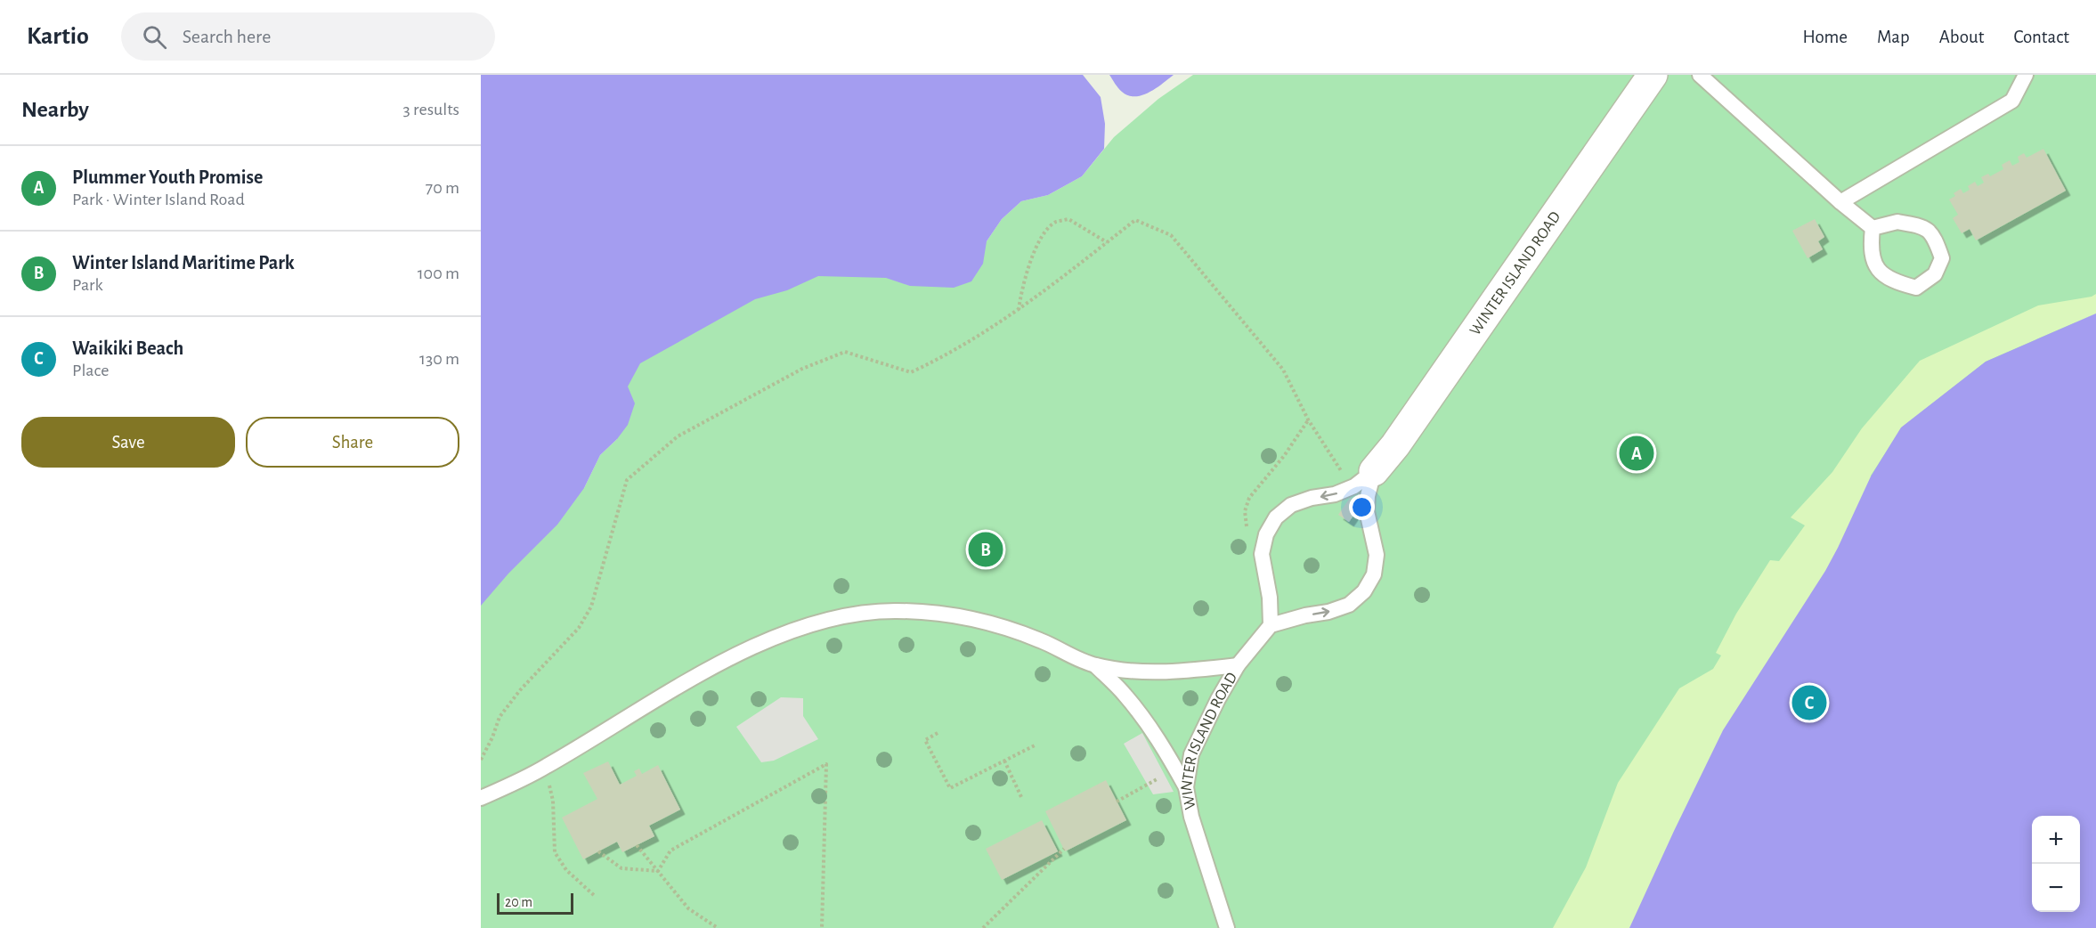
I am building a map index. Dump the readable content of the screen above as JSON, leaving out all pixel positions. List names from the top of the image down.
{
  "streets": {
    "street": ["WINTER ISLAND ROAD"]
  },
  "scale_bar": "20 m",
  "page": {
    "header": "Kartio",
    "search": "Search here",
    "nav": [
      "Home",
      "Map",
      "About",
      "Contact"
    ],
    "heading": ["Nearby", "3 results"],
    "list": [
      {
        "mark": "A",
        "name": "Plummer Youth Promise",
        "note": "Park · Winter Island Road",
        "value": "70 m"
      },
      {
        "mark": "B",
        "name": "Winter Island Maritime Park",
        "note": "Park",
        "value": "100 m"
      },
      {
        "mark": "C",
        "name": "Waikiki Beach",
        "note": "Place",
        "value": "130 m"
      }
    ],
    "buttons": ["Save", "Share"],
    "pins": ["A", "B", "C"],
    "map_buttons": ["+", "−"],
    "scale": "20 m"
  }
}
